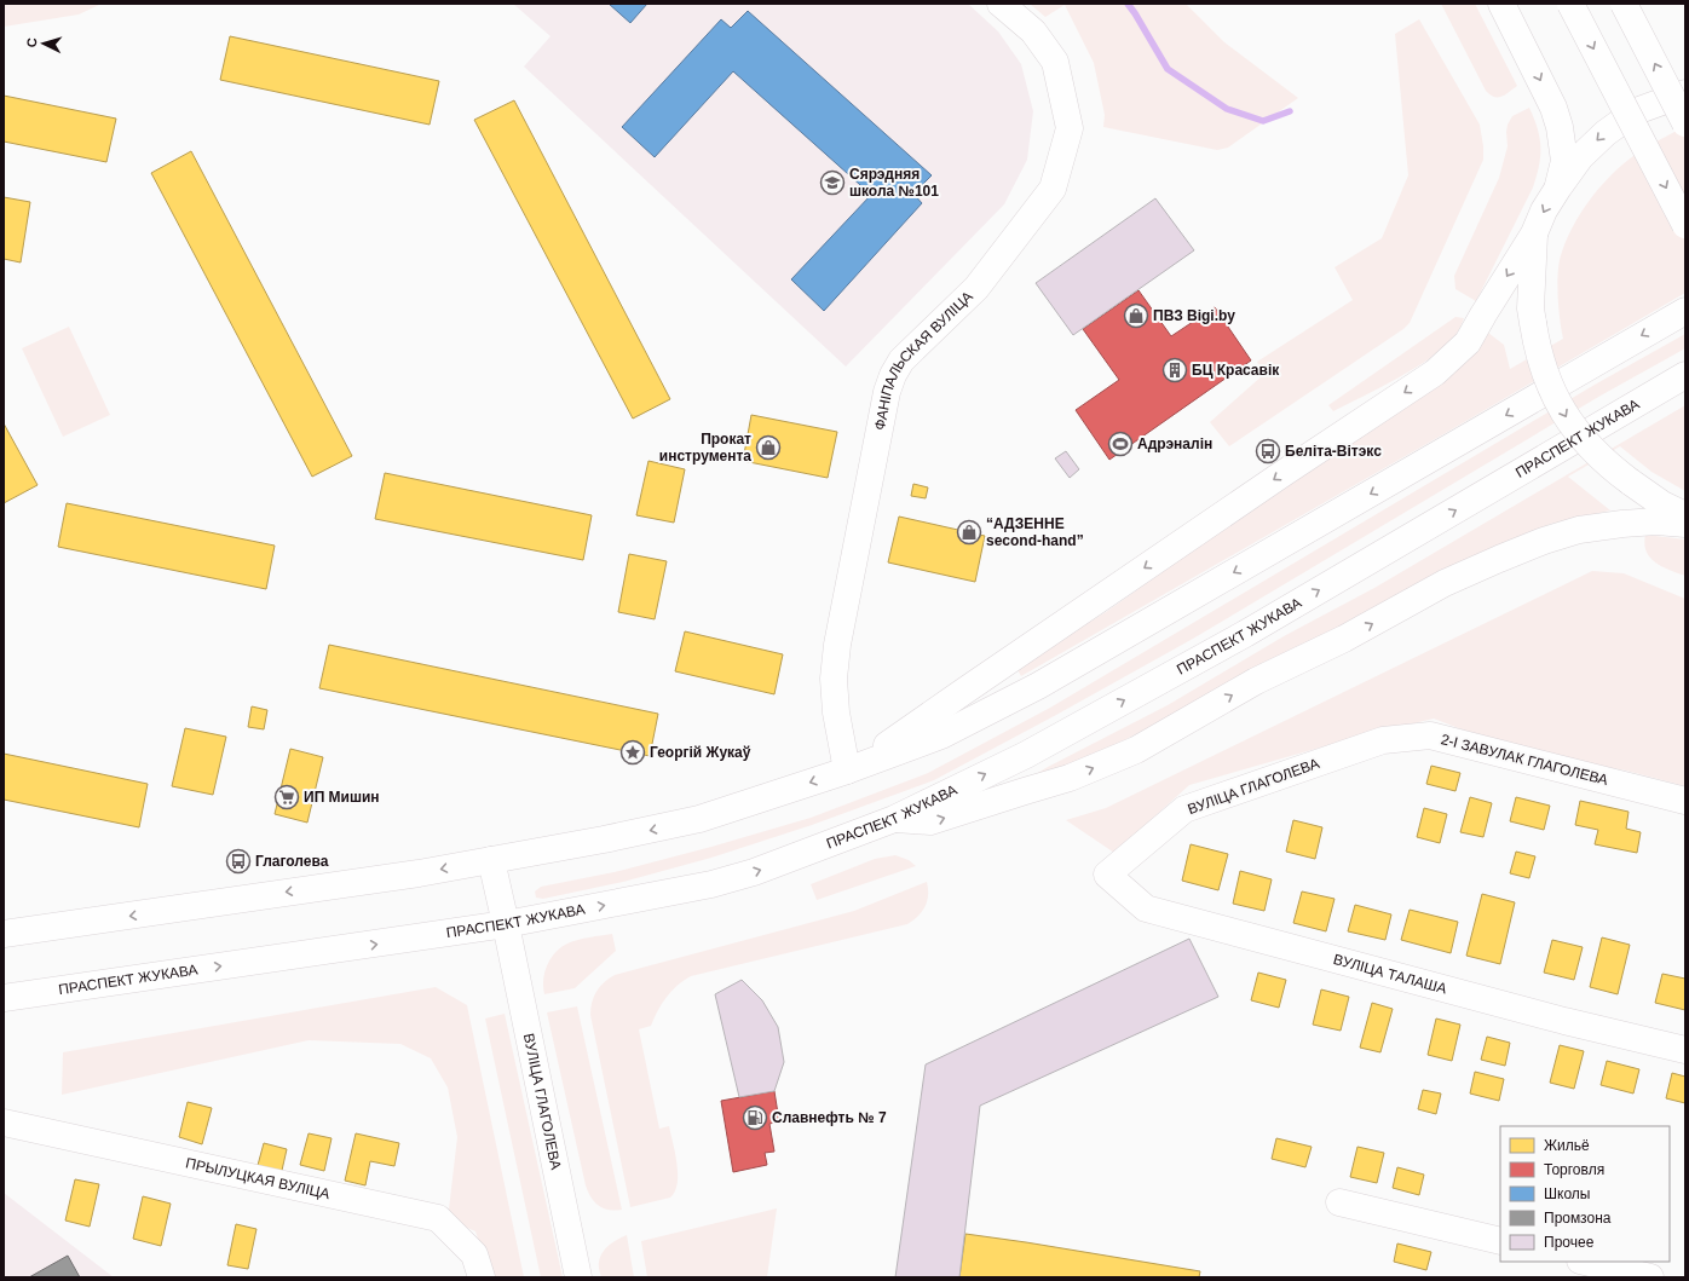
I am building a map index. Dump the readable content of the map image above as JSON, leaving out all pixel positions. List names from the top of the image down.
{
  "streets": {
    "main road": [
      "ФАНІПАЛЬСКАЯ ВУЛІЦА",
      "ПРАСПЕКТ ЖУКАВА",
      "2-І ЗАВУЛАК ГЛАГОЛЕВА",
      "ВУЛІЦА ГЛАГОЛЕВА",
      "ВУЛІЦА ТАЛАША",
      "ПРЫЛУЦКАЯ ВУЛІЦА"
    ]
  },
  "crossings": [
    ["ПРАСПЕКТ ЖУКАВА", "ВУЛІЦА ГЛАГОЛЕВА"],
    ["2-І ЗАВУЛАК ГЛАГОЛЕВА", "ВУЛІЦА ГЛАГОЛЕВА"],
    ["ВУЛІЦА ГЛАГОЛЕВА", "ВУЛІЦА ТАЛАША"]
  ],
  "places": {
    "school or university": ["Сярэдняя школа №101"],
    "shop": ["ПВЗ Bigi.by", "Прокат инструмента", "“АДЗЕННЕ second-hand”"],
    "building": ["БЦ Красавік"],
    "sports": ["Адрэналін"],
    "bus stop": ["Беліта-Вітэкс", "Глаголева"],
    "place": ["Георгій Жукаў"],
    "supermarket": ["ИП Мишин"],
    "fuel station": ["Славнефть № 7"]
  },
  "legend": [
    "Жильё",
    "Торговля",
    "Школы",
    "Промзона",
    "Прочее"
  ],
  "north": "left"
}
